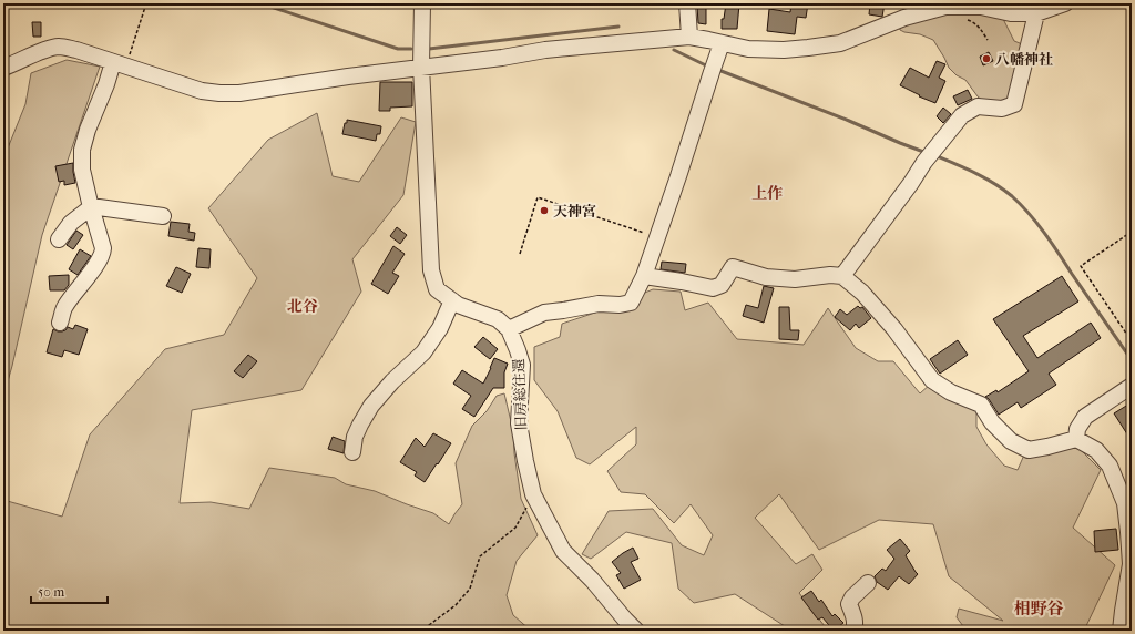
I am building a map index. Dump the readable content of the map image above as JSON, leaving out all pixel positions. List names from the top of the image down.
{
  "streets": {
    "street": ["旧房総往還"]
  },
  "districts": ["上作", "北谷", "相野谷"],
  "places": ["八幡神社", "天神宮"],
  "scale_bar": "50 m"
}
